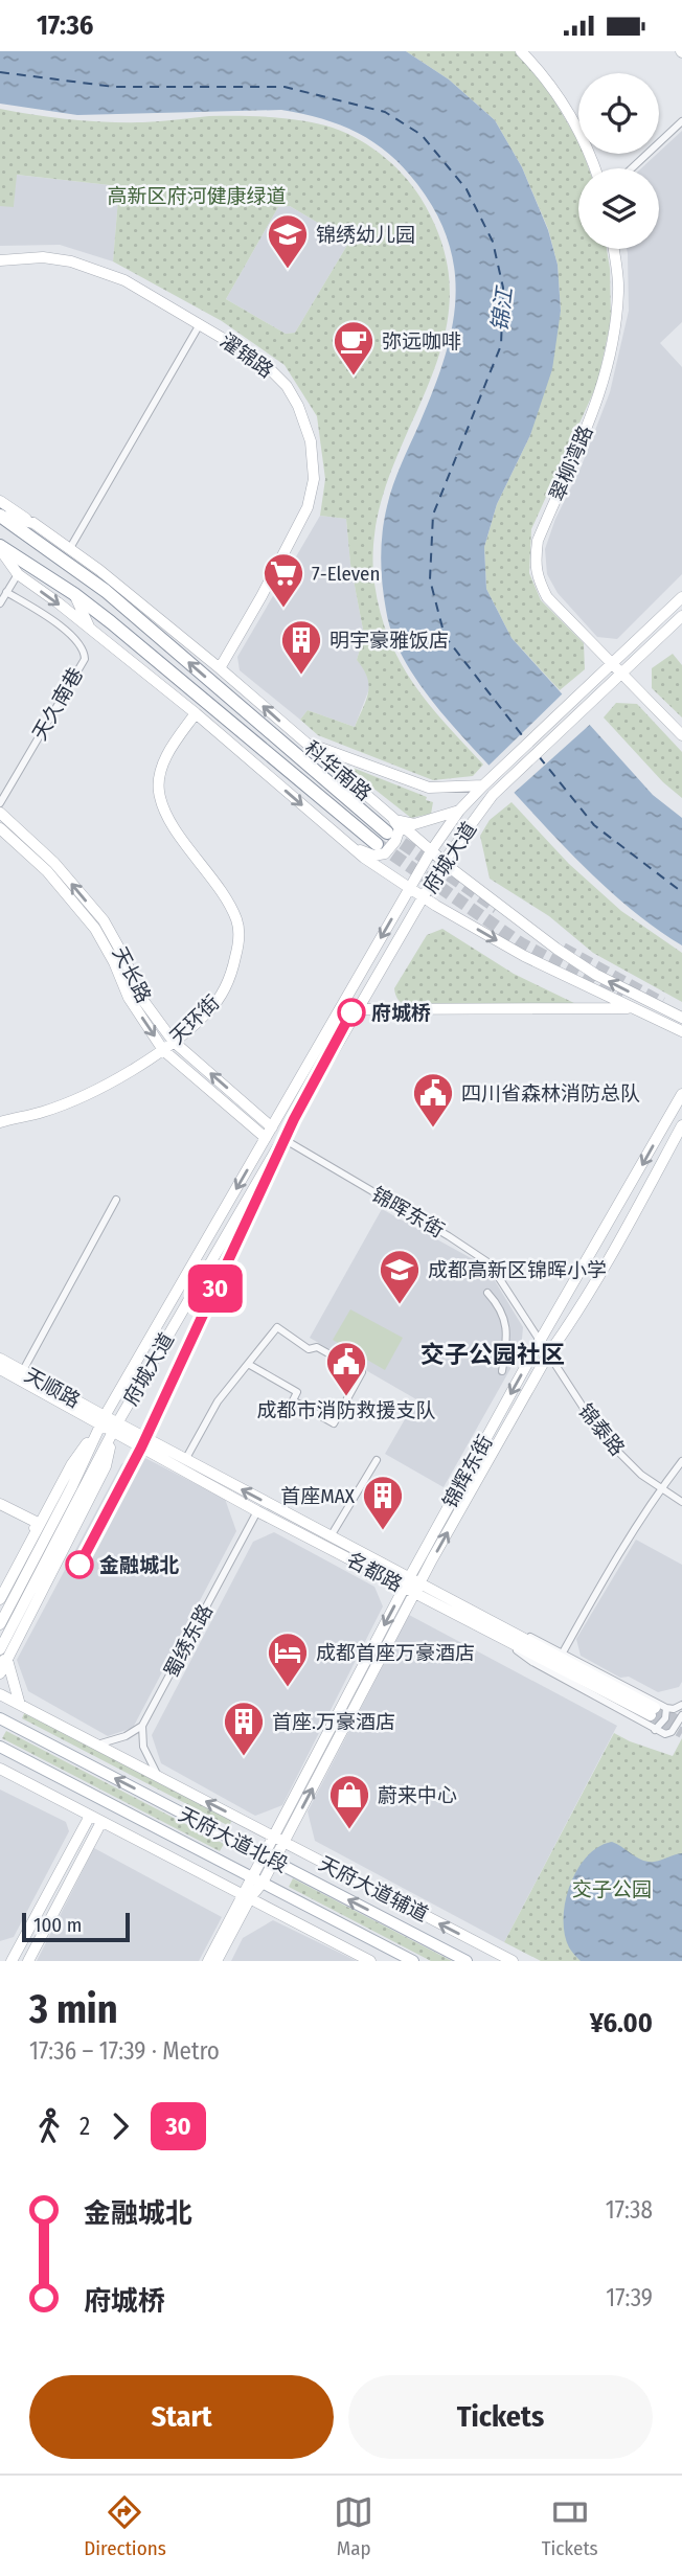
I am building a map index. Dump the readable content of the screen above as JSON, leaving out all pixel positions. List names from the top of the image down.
{
  "streets": {
    "highway": ["科华南路"],
    "main road": ["天府大道北段"],
    "street": [
      "濯锦路",
      "翠柳湾路",
      "天久南巷",
      "府城大道",
      "天长路",
      "天环街",
      "锦晖东街",
      "天顺路",
      "锦泰路",
      "锦辉东街",
      "名都路",
      "蜀绣东路",
      "天府大道辅道"
    ]
  },
  "crossings": [
    ["濯锦路", "科华南路"],
    ["翠柳湾路", "府城大道"],
    ["科华南路", "府城大道"],
    ["科华南路", "天环街"],
    ["府城大道", "天长路"],
    ["府城大道", "锦晖东街"],
    ["府城大道", "天顺路"],
    ["府城大道", "名都路"],
    ["天长路", "天环街"],
    ["锦晖东街", "锦泰路"],
    ["锦晖东街", "锦辉东街"],
    ["天顺路", "名都路"],
    ["锦泰路", "锦辉东街"],
    ["锦辉东街", "名都路"],
    ["锦辉东街", "天府大道北段"],
    ["锦辉东街", "天府大道辅道"],
    ["名都路", "蜀绣东路"]
  ],
  "districts": ["交子公园社区"],
  "water": ["锦江"],
  "parks": ["高新区府河健康绿道", "交子公园"],
  "places": {
    "school or university": ["锦绣幼儿园", "成都高新区锦晖小学"],
    "cafe": ["弥远咖啡"],
    "supermarket": ["7-Eleven"],
    "building": ["明宇豪雅饭店", "首座MAX", "首座.万豪酒店"],
    "other": ["府城桥", "金融城北"],
    "public building": ["四川省森林消防总队", "成都市消防救援支队"],
    "hotel": ["成都首座万豪酒店"],
    "shop": ["蔚来中心"]
  },
  "lines": ["metro line 30"],
  "scale_bar": "100 m",
  "page": {
    "status": "17:36",
    "on_map": "30",
    "scale": "100 m",
    "heading": ["3 min", "17:36 – 17:39 · Metro", "¥6.00"],
    "legs": ["2", "30"],
    "list": [
      {
        "name": "金融城北",
        "value": "17:38"
      },
      {
        "name": "府城桥",
        "value": "17:39"
      }
    ],
    "buttons": ["Start", "Tickets"],
    "tabs": ["Directions", "Map", "Tickets"]
  }
}
